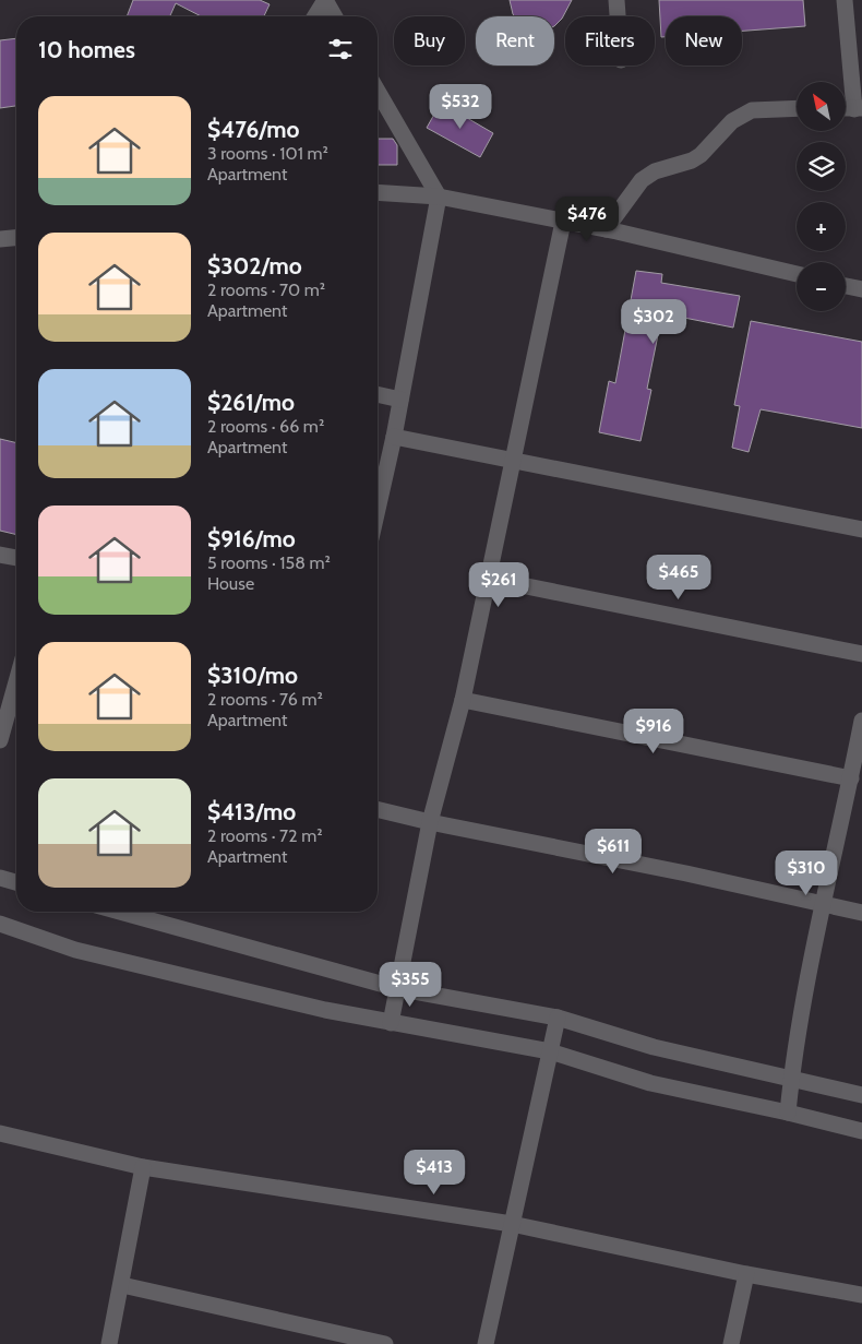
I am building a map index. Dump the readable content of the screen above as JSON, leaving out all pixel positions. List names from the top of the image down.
{
  "north": "top left",
  "page": {
    "chip": [
      "Buy",
      "Rent",
      "Filters",
      "New"
    ],
    "heading": "10 homes",
    "map_buttons": ["+", "−"],
    "list": [
      {
        "name": "$476/mo",
        "note": "3 rooms · 101 m² · Apartment"
      },
      {
        "name": "$302/mo",
        "note": "2 rooms · 70 m² · Apartment"
      },
      {
        "name": "$261/mo",
        "note": "2 rooms · 66 m² · Apartment"
      },
      {
        "name": "$916/mo",
        "note": "5 rooms · 158 m² · House"
      },
      {
        "name": "$310/mo",
        "note": "2 rooms · 76 m² · Apartment"
      },
      {
        "name": "$413/mo",
        "note": "2 rooms · 72 m² · Apartment"
      }
    ],
    "price": [
      "$532",
      "$476",
      "$302",
      "$465",
      "$261",
      "$916",
      "$611",
      "$310",
      "$355",
      "$413"
    ]
  }
}
